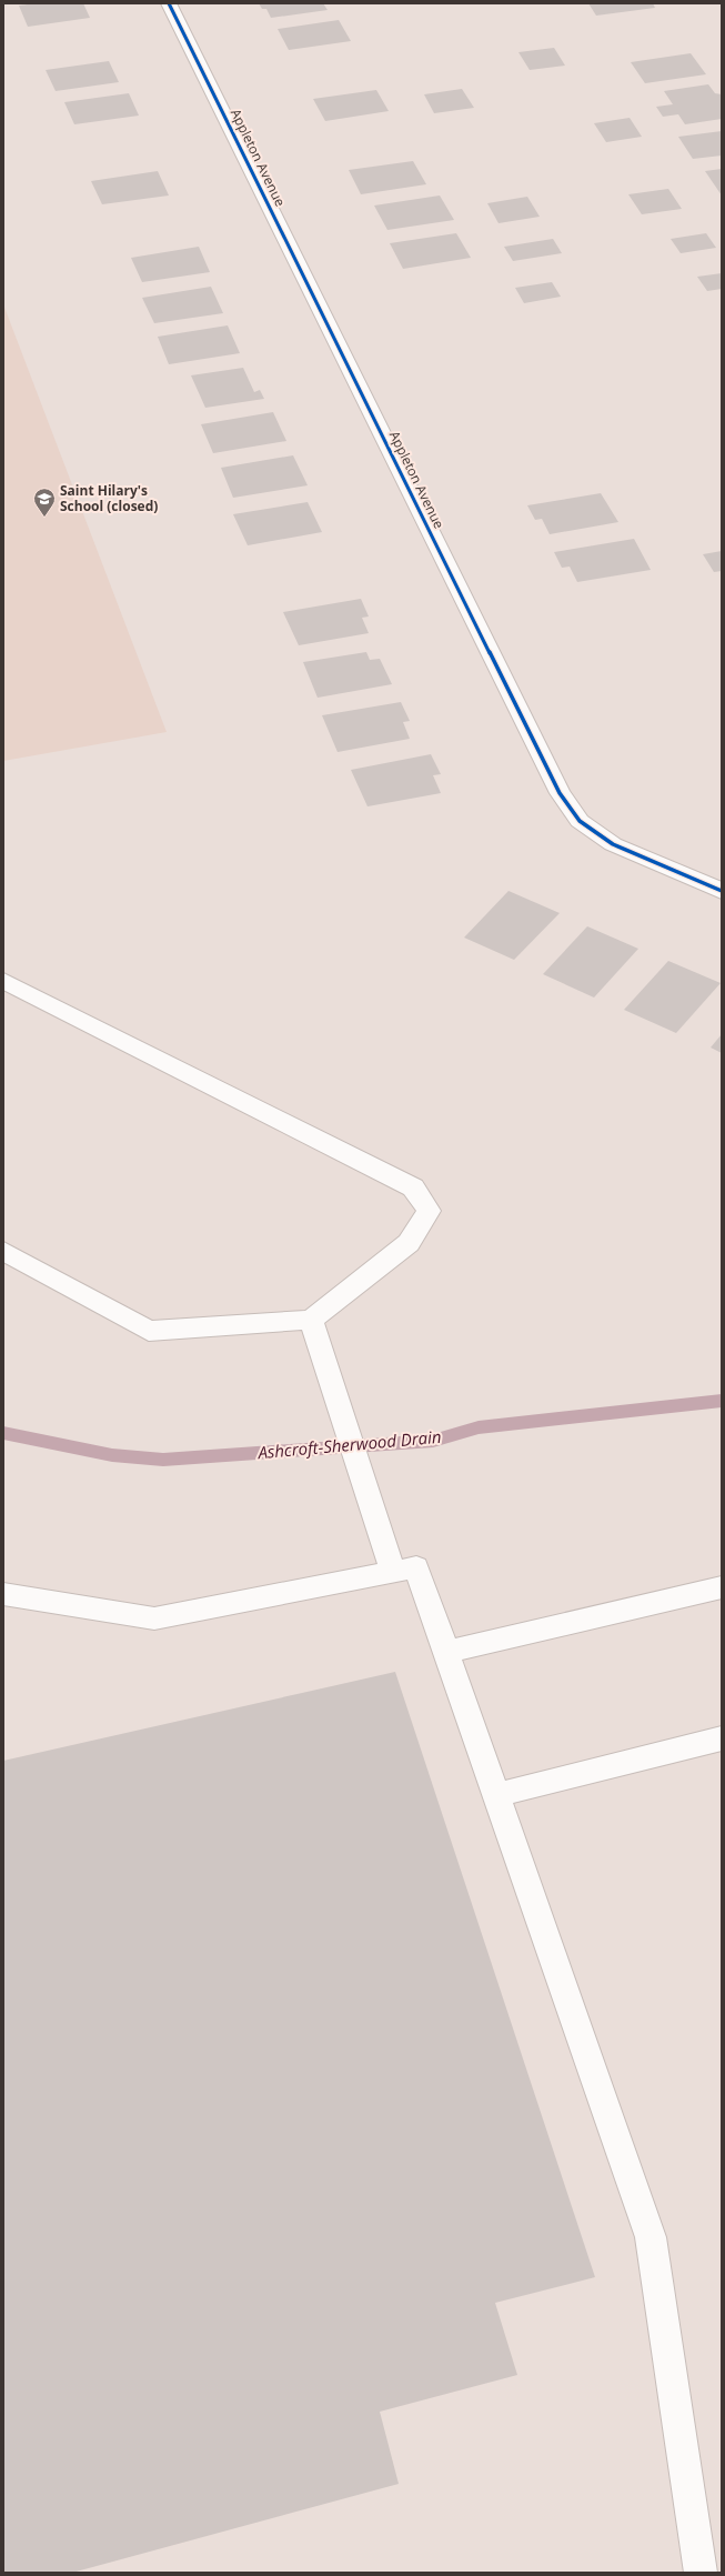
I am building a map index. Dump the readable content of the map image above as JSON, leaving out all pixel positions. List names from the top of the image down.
{
  "streets": {
    "street": ["Appleton Avenue"]
  },
  "water": ["Ashcroft-Sherwood Drain"],
  "places": {
    "school or university": ["Saint Hilary's School (closed)"]
  }
}
